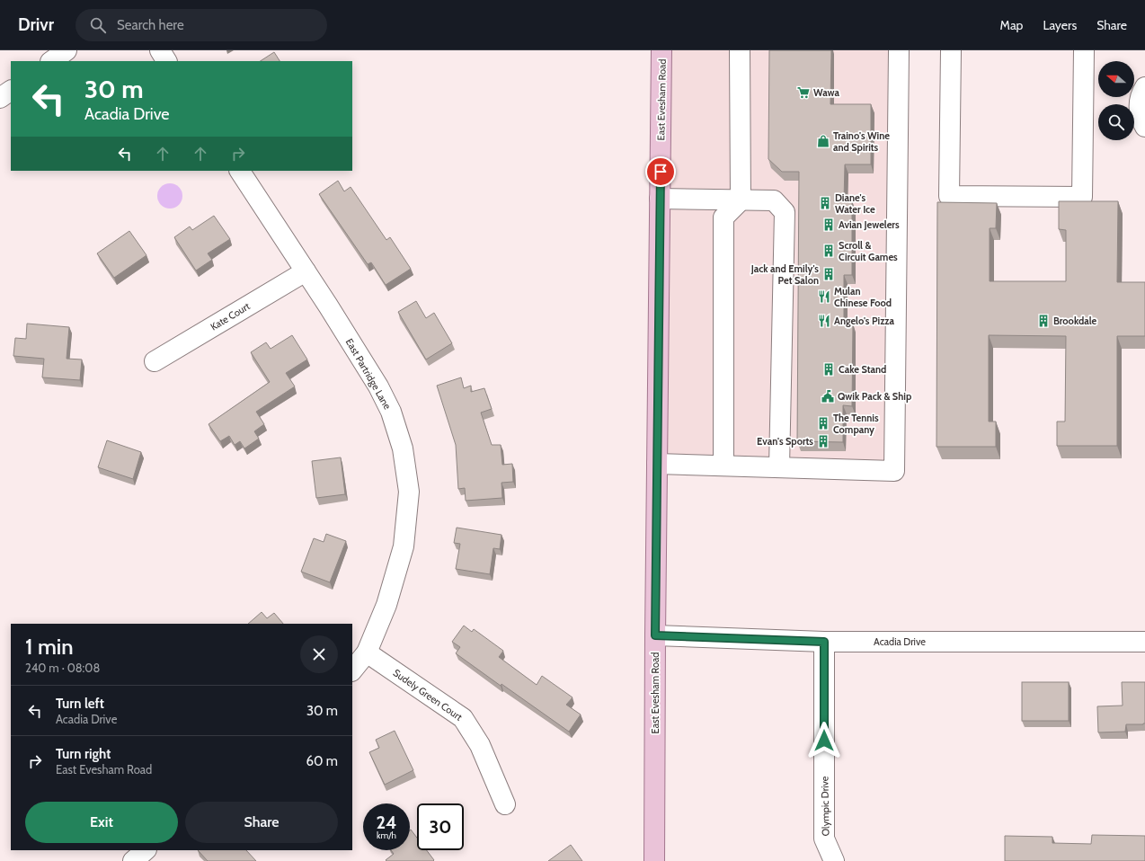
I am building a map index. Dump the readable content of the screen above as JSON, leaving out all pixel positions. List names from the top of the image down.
{
  "streets": {
    "main road": ["East Evesham Road"],
    "street": [
      "Kate Court",
      "East Partridge Lane",
      "Acadia Drive",
      "Sudely Green Court",
      "Olympic Drive"
    ]
  },
  "crossings": [
    ["East Evesham Road", "Acadia Drive"],
    ["Kate Court", "East Partridge Lane"],
    ["East Partridge Lane", "Sudely Green Court"],
    ["Acadia Drive", "Olympic Drive"]
  ],
  "places": {
    "supermarket": ["Wawa"],
    "shop": ["Traino's Wine and Spirits"],
    "building": [
      "Diane's Water Ice",
      "Avian Jewelers",
      "Scroll & Circuit Games",
      "Jack and Emily's Pet Salon",
      "Brookdale",
      "Cake Stand",
      "The Tennis Company",
      "Evan's Sports"
    ],
    "restaurant": ["Mulan Chinese Food", "Angelo's Pizza"],
    "public building": ["Qwik Pack & Ship"]
  },
  "north": "left",
  "page": {
    "header": "Drivr",
    "search": "Search here",
    "nav": ["Map", "Layers", "Share"],
    "turn": ["30 m", "Acadia Drive"],
    "heading": ["1 min", "240 m · 08:08"],
    "list": [
      {
        "name": "Turn left",
        "note": "Acadia Drive",
        "value": "30 m"
      },
      {
        "name": "Turn right",
        "note": "East Evesham Road",
        "value": "60 m"
      }
    ],
    "buttons": ["Exit", "Share"],
    "speed": "24 km/h",
    "limit": "30"
  }
}
